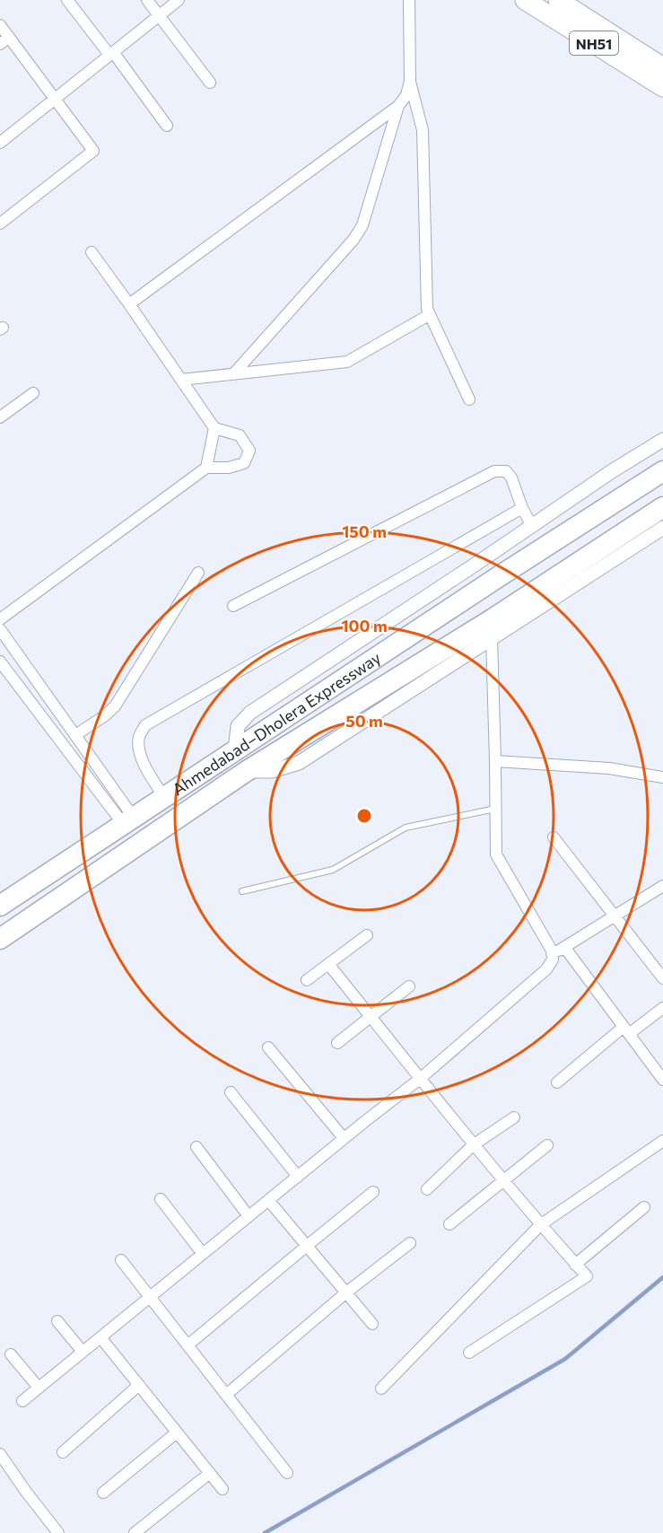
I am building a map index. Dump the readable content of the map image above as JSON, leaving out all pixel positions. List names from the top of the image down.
{
  "streets": {
    "highway": ["NH51", "Ahmedabad–Dholera Expressway"]
  },
  "rings": ["150 m", "100 m", "50 m"]
}
